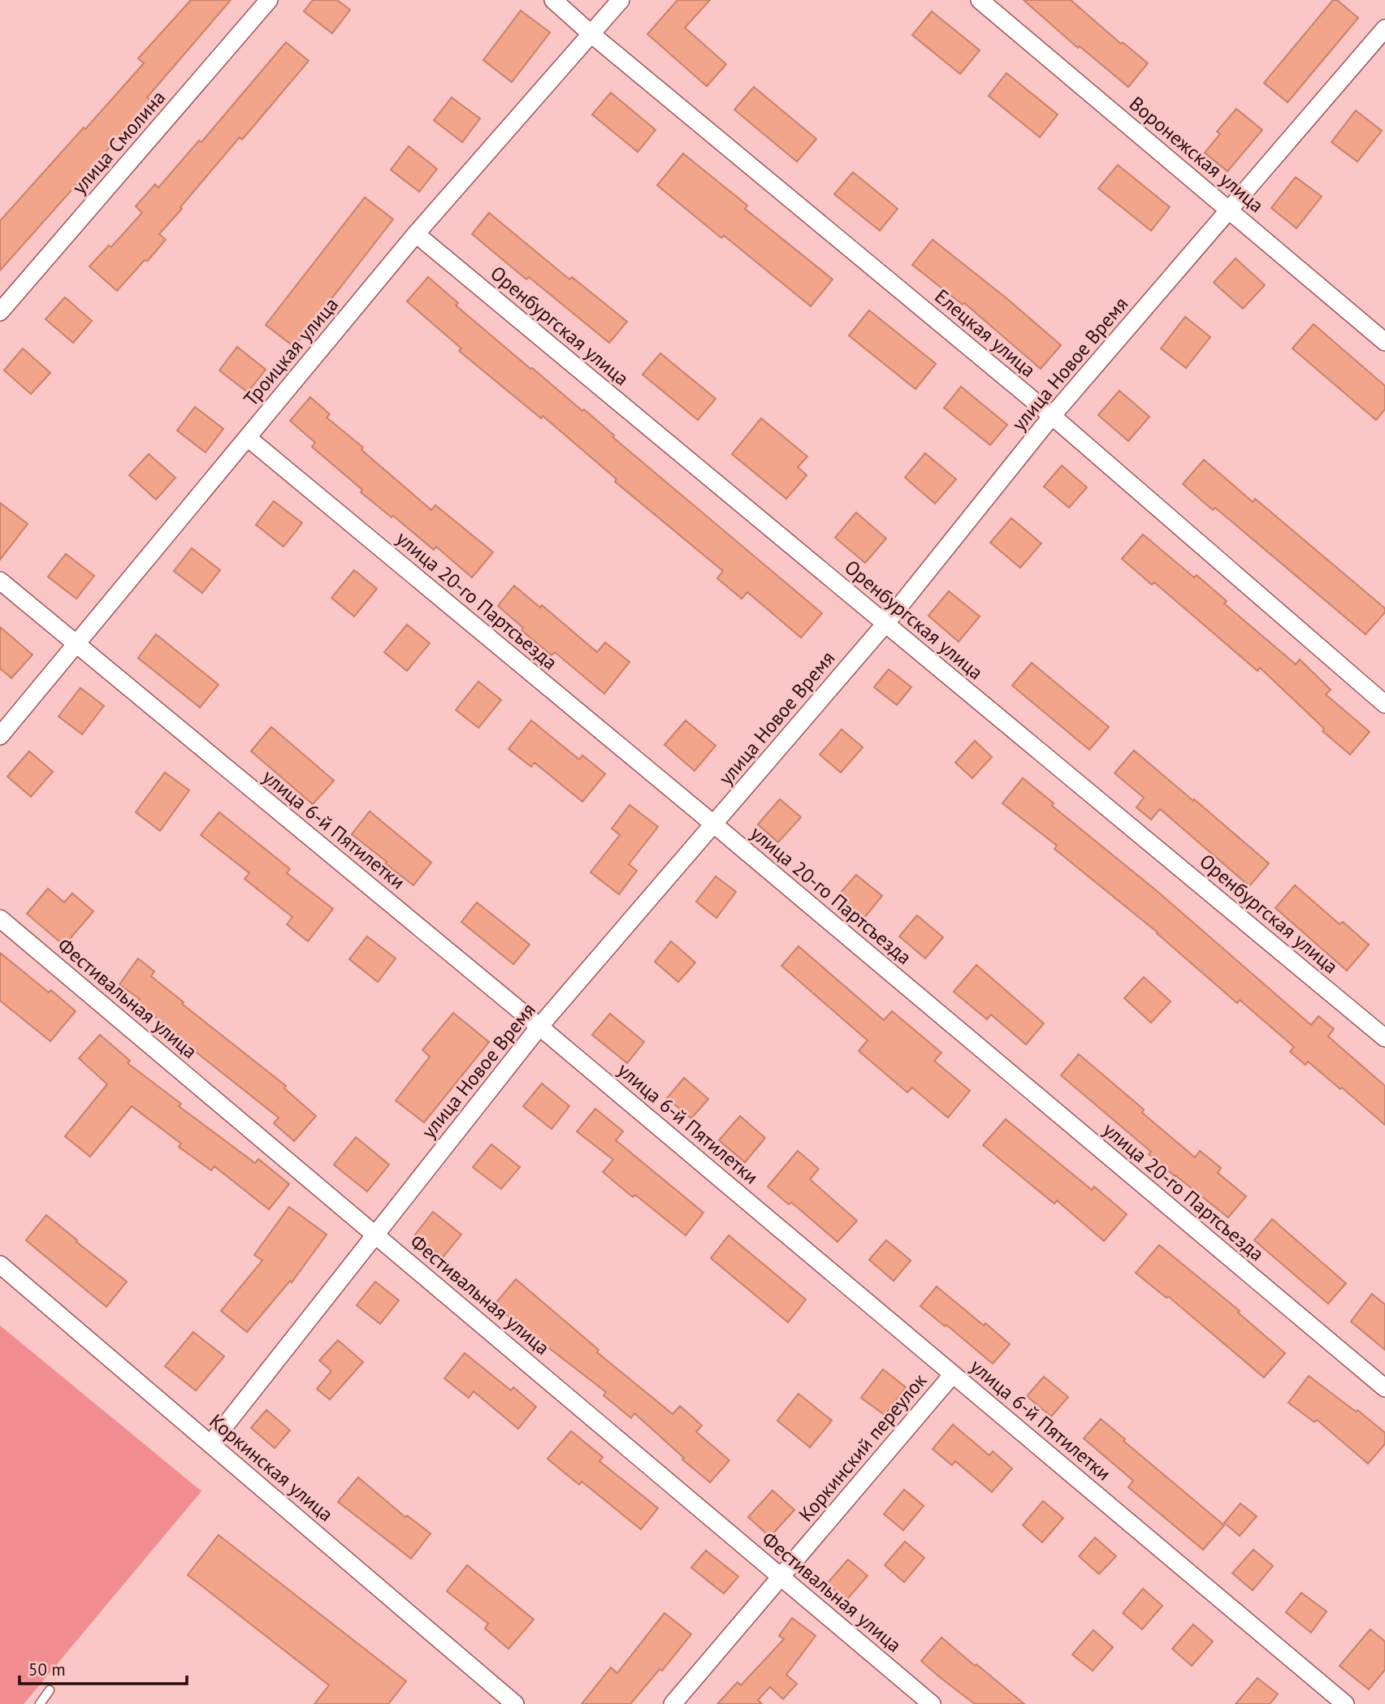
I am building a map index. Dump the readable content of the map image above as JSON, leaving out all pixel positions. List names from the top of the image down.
{
  "streets": {
    "street": [
      "улица Смолина",
      "Воронежская улица",
      "Оренбургская улица",
      "Елецкая улица",
      "Троицкая улица",
      "улица Новое Время",
      "улица 20-го Партсъезда",
      "улица 6-й Пятилетки",
      "Фестивальная улица",
      "Коркинский переулок",
      "Коркинская улица"
    ]
  },
  "crossings": [
    ["Воронежская улица", "улица Новое Время"],
    ["Оренбургская улица", "Троицкая улица"],
    ["Оренбургская улица", "улица Новое Время"],
    ["Елецкая улица", "Троицкая улица"],
    ["Елецкая улица", "улица Новое Время"],
    ["Троицкая улица", "улица 20-го Партсъезда"],
    ["Троицкая улица", "улица 6-й Пятилетки"],
    ["улица Новое Время", "улица 20-го Партсъезда"],
    ["улица Новое Время", "улица 6-й Пятилетки"],
    ["улица Новое Время", "Фестивальная улица"],
    ["улица Новое Время", "Коркинская улица"],
    ["улица 6-й Пятилетки", "Коркинский переулок"],
    ["Фестивальная улица", "Коркинский переулок"]
  ],
  "scale_bar": "50 m"
}
